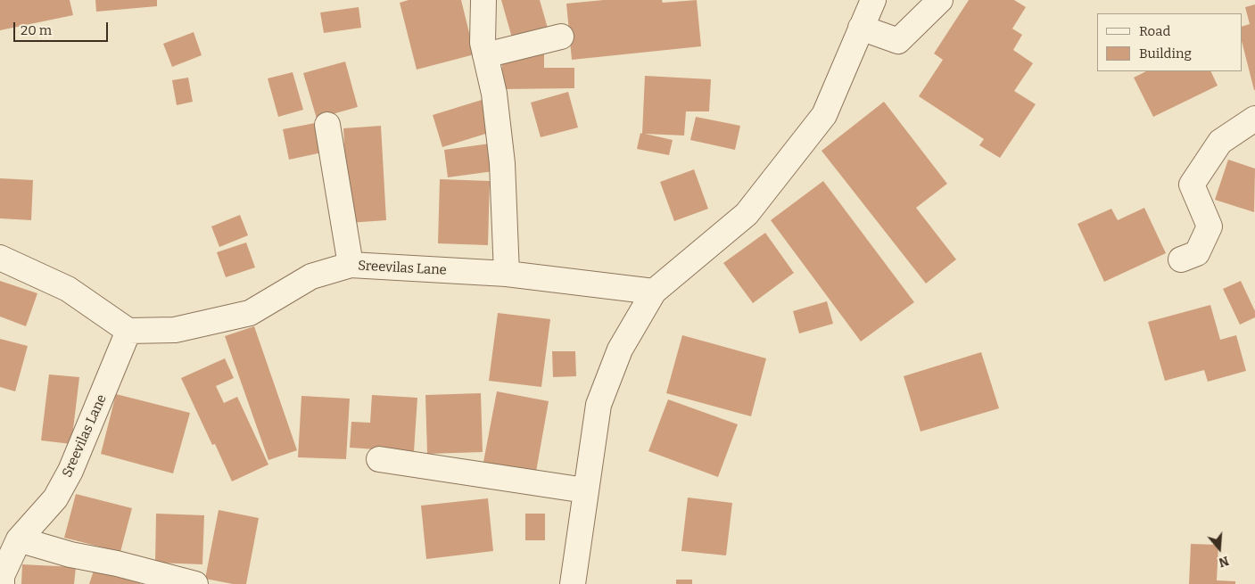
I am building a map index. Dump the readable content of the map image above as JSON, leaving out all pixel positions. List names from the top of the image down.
{
  "streets": {
    "street": ["Sreevilas Lane"]
  },
  "legend": ["Road", "Building"],
  "scale_bar": "20 m",
  "north": "bottom"
}
